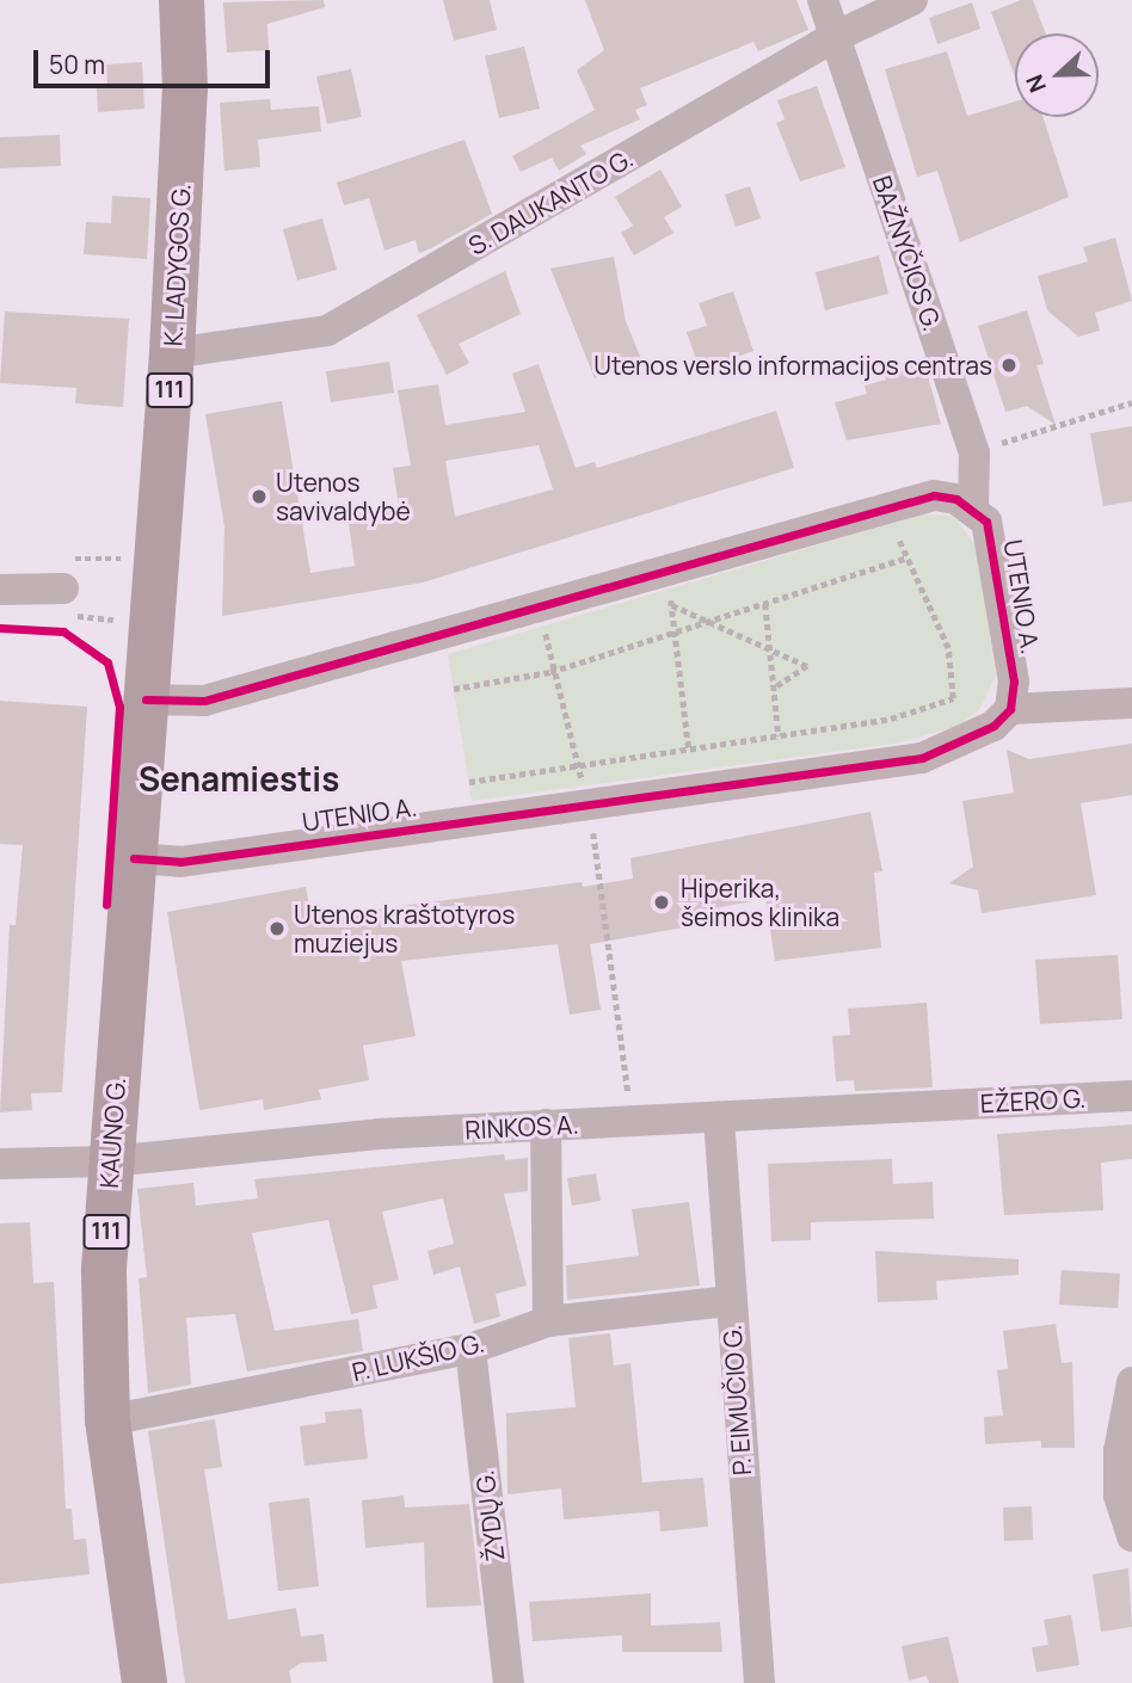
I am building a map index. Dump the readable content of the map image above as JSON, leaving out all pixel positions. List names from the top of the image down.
{
  "streets": {
    "main road": ["K. LADYGOS G.", "111", "KAUNO G."],
    "street": [
      "S. DAUKANTO G.",
      "BAŽNYČIOS G.",
      "UTENIO A.",
      "EŽERO G.",
      "RINKOS A.",
      "P. LUKŠIO G.",
      "P. EIMUČIO G.",
      "ŽYDŲ G."
    ]
  },
  "crossings": [
    ["S. DAUKANTO G.", "BAŽNYČIOS G."],
    ["S. DAUKANTO G.", "K. LADYGOS G."],
    ["BAŽNYČIOS G.", "UTENIO A."],
    ["K. LADYGOS G.", "KAUNO G."],
    ["UTENIO A.", "KAUNO G."],
    ["EŽERO G.", "RINKOS A."],
    ["RINKOS A.", "KAUNO G."],
    ["RINKOS A.", "P. EIMUČIO G."],
    ["KAUNO G.", "P. LUKŠIO G."],
    ["P. LUKŠIO G.", "P. EIMUČIO G."],
    ["P. LUKŠIO G.", "ŽYDŲ G."]
  ],
  "districts": ["Senamiestis"],
  "places": [
    "Utenos verslo informacijos centras",
    "Utenos savivaldybė",
    "Hiperika, šeimos klinika",
    "Utenos kraštotyros muziejus"
  ],
  "scale_bar": "50 m",
  "north": "left"
}
